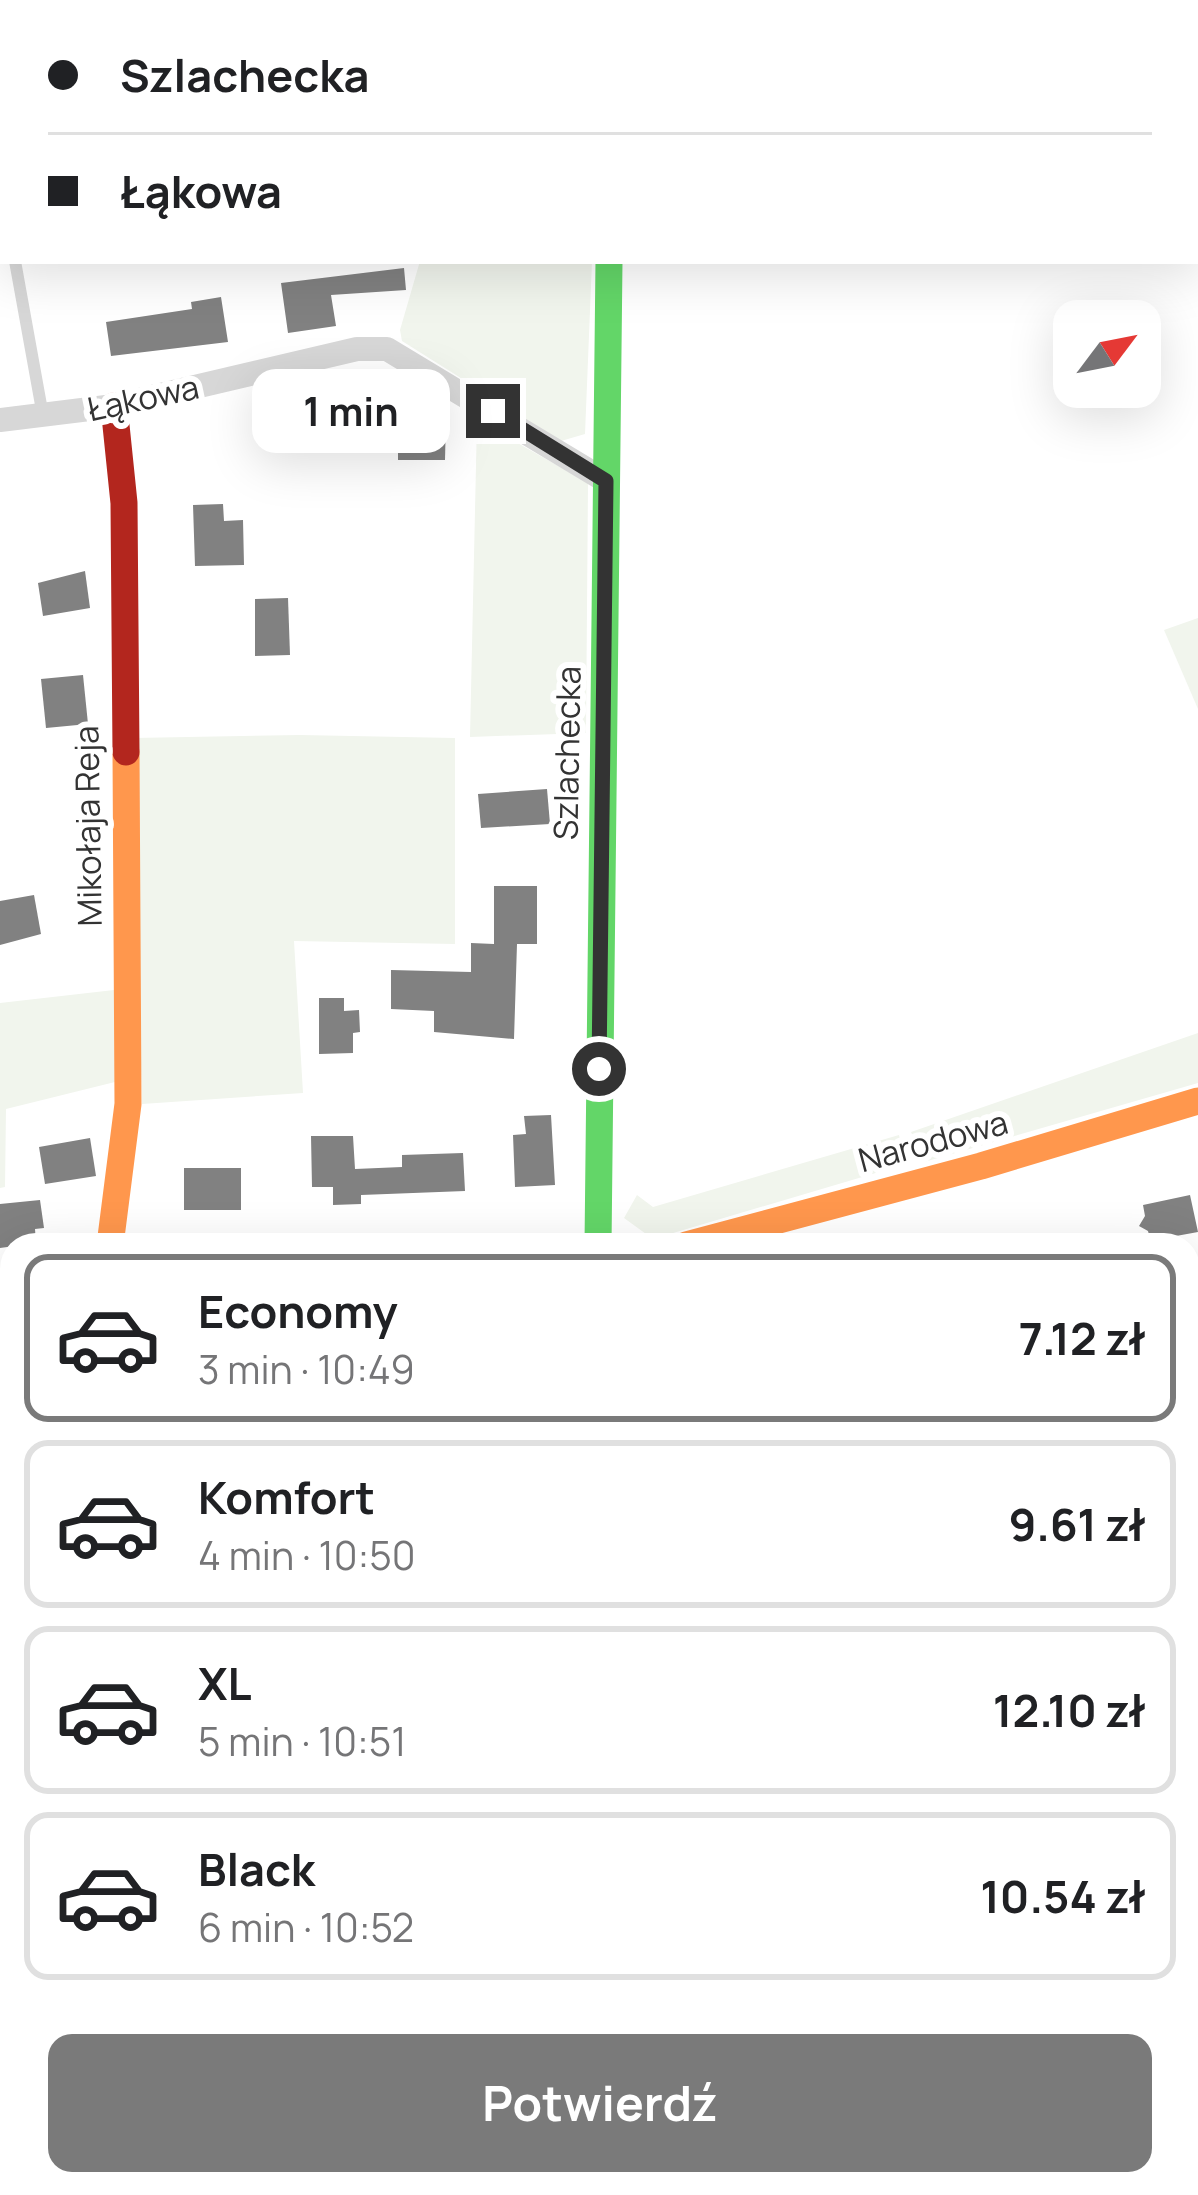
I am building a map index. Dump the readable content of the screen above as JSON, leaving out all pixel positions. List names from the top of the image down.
{
  "streets": {
    "street": [
      "Łąkowa",
      "Szlachecka",
      "Mikołaja Reja",
      "Narodowa"
    ]
  },
  "crossings": [
    ["Łąkowa", "Szlachecka"],
    ["Łąkowa", "Mikołaja Reja"]
  ],
  "north": "top right",
  "page": {
    "banner": ["Szlachecka", "Łąkowa"],
    "bubble": "1 min",
    "list": [
      {
        "name": "Economy",
        "note": "3 min · 10:49",
        "value": "7.12 zł"
      },
      {
        "name": "Komfort",
        "note": "4 min · 10:50",
        "value": "9.61 zł"
      },
      {
        "name": "XL",
        "note": "5 min · 10:51",
        "value": "12.10 zł"
      },
      {
        "name": "Black",
        "note": "6 min · 10:52",
        "value": "10.54 zł"
      }
    ],
    "buttons": "Potwierdź"
  }
}
